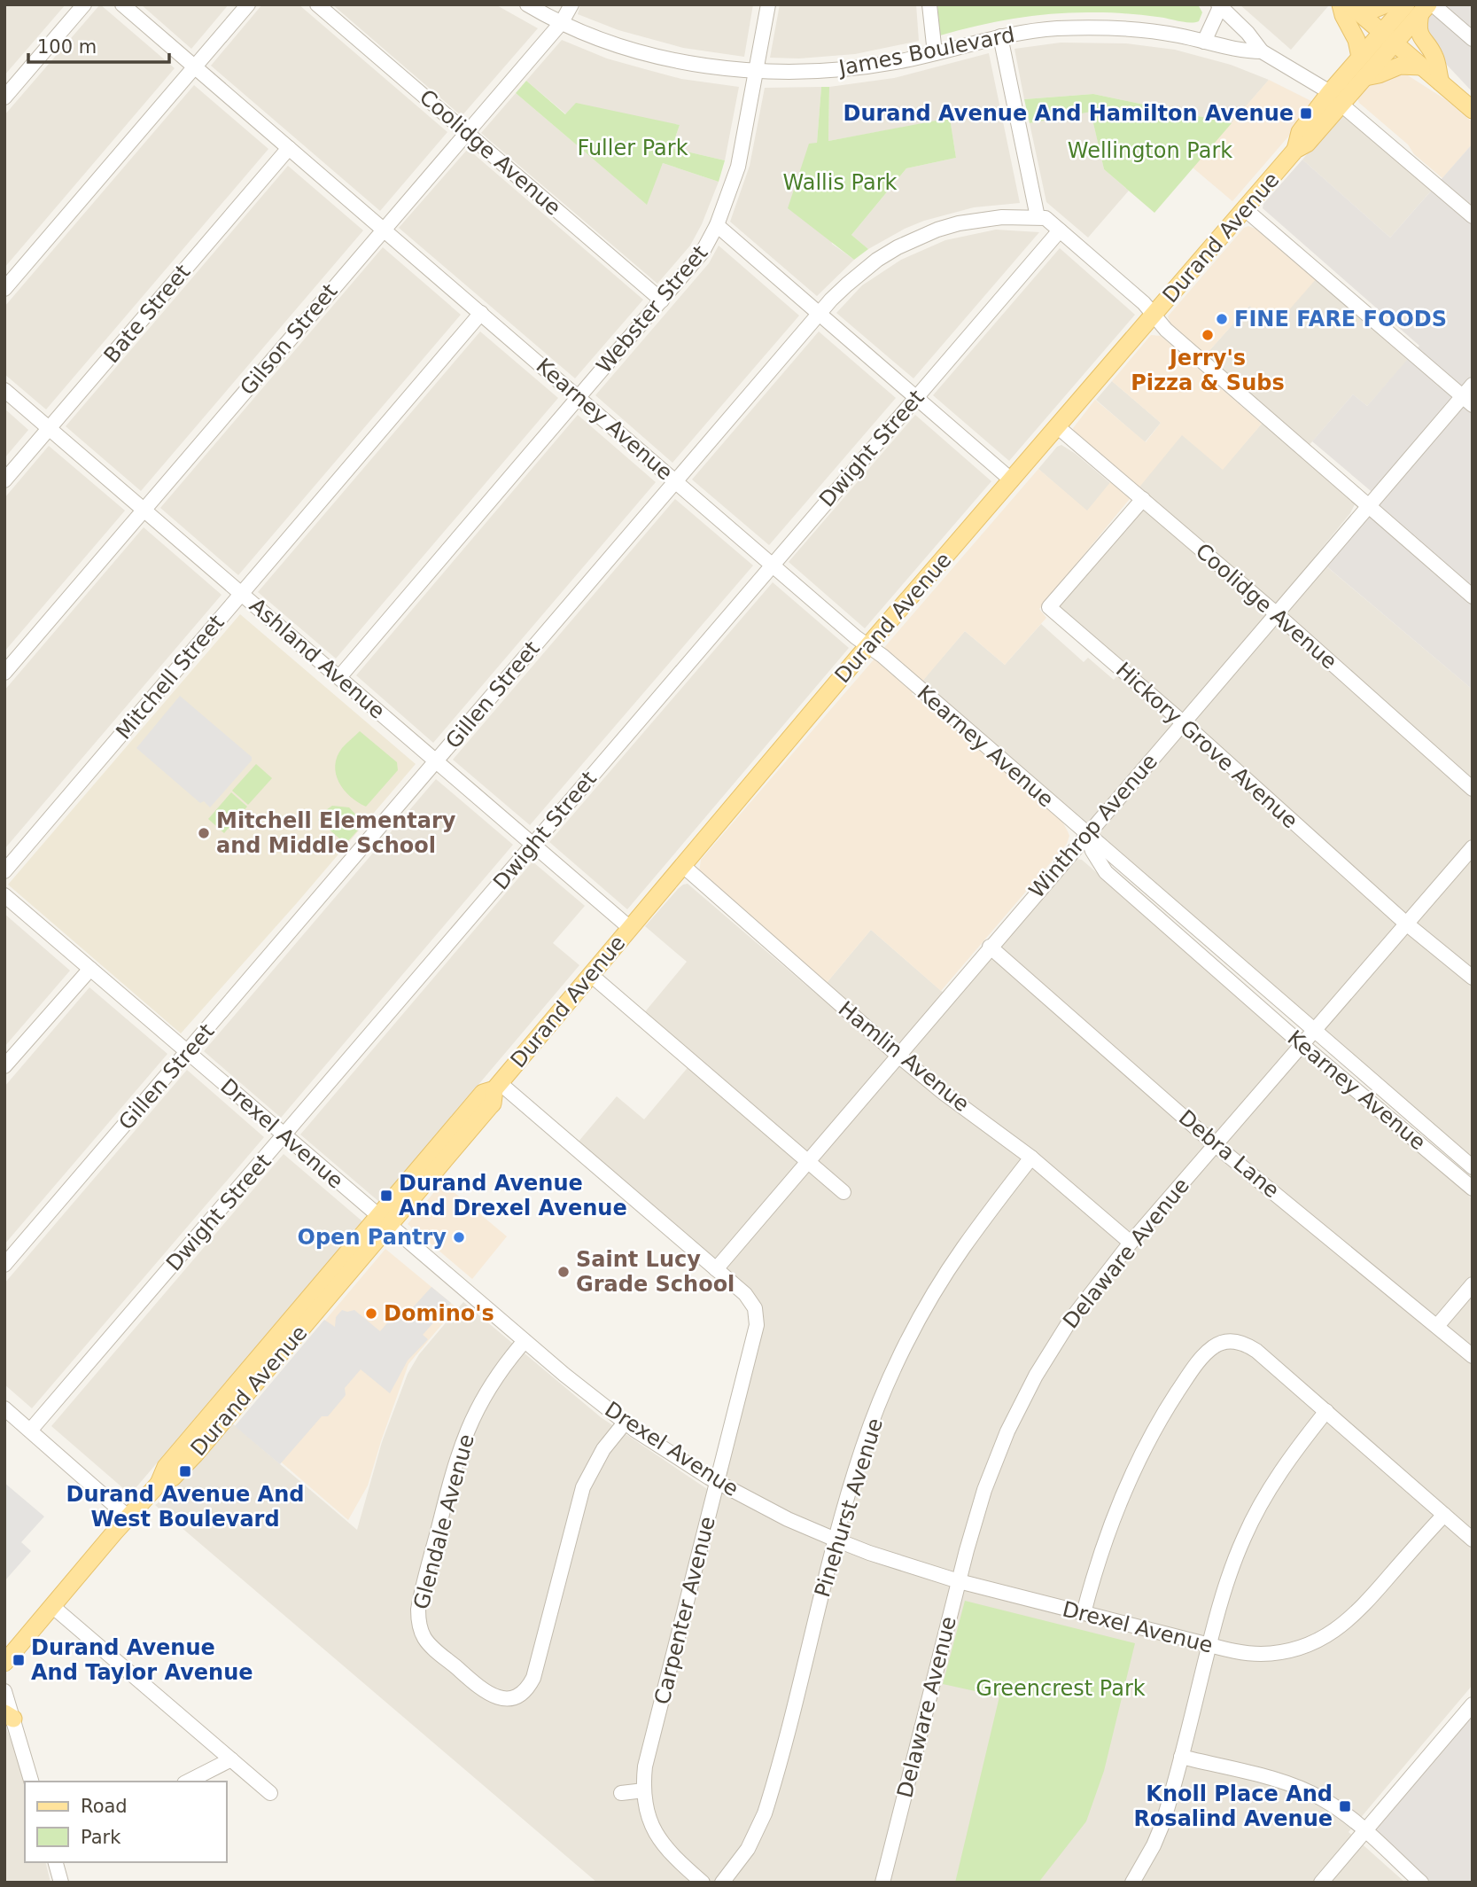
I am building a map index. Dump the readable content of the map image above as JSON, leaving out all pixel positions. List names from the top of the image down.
{
  "streets": {
    "main road": ["Durand Avenue"],
    "street": [
      "James Boulevard",
      "Coolidge Avenue",
      "Webster Street",
      "Bate Street",
      "Gilson Street",
      "Kearney Avenue",
      "Dwight Street",
      "Ashland Avenue",
      "Mitchell Street",
      "Gillen Street",
      "Hickory Grove Avenue",
      "Winthrop Avenue",
      "Hamlin Avenue",
      "Drexel Avenue",
      "Debra Lane",
      "Delaware Avenue",
      "Pinehurst Avenue",
      "Glendale Avenue",
      "Carpenter Avenue"
    ]
  },
  "crossings": [
    ["James Boulevard", "Webster Street"],
    ["James Boulevard", "Gilson Street"],
    ["Coolidge Avenue", "Durand Avenue"],
    ["Coolidge Avenue", "Webster Street"],
    ["Coolidge Avenue", "Gilson Street"],
    ["Coolidge Avenue", "Hickory Grove Avenue"],
    ["Coolidge Avenue", "Winthrop Avenue"],
    ["Durand Avenue", "Kearney Avenue"],
    ["Durand Avenue", "Ashland Avenue"],
    ["Durand Avenue", "Hamlin Avenue"],
    ["Durand Avenue", "Drexel Avenue"],
    ["Durand Avenue", "Carpenter Avenue"],
    ["Webster Street", "Kearney Avenue"],
    ["Webster Street", "Ashland Avenue"],
    ["Bate Street", "Kearney Avenue"],
    ["Bate Street", "Ashland Avenue"],
    ["Gilson Street", "Kearney Avenue"],
    ["Gilson Street", "Ashland Avenue"],
    ["Kearney Avenue", "Dwight Street"],
    ["Kearney Avenue", "Mitchell Street"],
    ["Kearney Avenue", "Gillen Street"],
    ["Kearney Avenue", "Winthrop Avenue"],
    ["Kearney Avenue", "Delaware Avenue"],
    ["Dwight Street", "Ashland Avenue"],
    ["Dwight Street", "Drexel Avenue"],
    ["Ashland Avenue", "Mitchell Street"],
    ["Ashland Avenue", "Gillen Street"],
    ["Gillen Street", "Drexel Avenue"],
    ["Hickory Grove Avenue", "Winthrop Avenue"],
    ["Hickory Grove Avenue", "Delaware Avenue"],
    ["Winthrop Avenue", "Hamlin Avenue"],
    ["Winthrop Avenue", "Debra Lane"],
    ["Winthrop Avenue", "Carpenter Avenue"],
    ["Hamlin Avenue", "Delaware Avenue"],
    ["Hamlin Avenue", "Pinehurst Avenue"],
    ["Drexel Avenue", "Delaware Avenue"],
    ["Drexel Avenue", "Pinehurst Avenue"],
    ["Drexel Avenue", "Glendale Avenue"],
    ["Drexel Avenue", "Carpenter Avenue"],
    ["Debra Lane", "Delaware Avenue"]
  ],
  "parks": [
    "Fuller Park",
    "Wellington Park",
    "Wallis Park",
    "Greencrest Park"
  ],
  "places": {
    "transit": [
      "Durand Avenue And Hamilton Avenue",
      "Durand Avenue And Drexel Avenue",
      "Durand Avenue And West Boulevard",
      "Durand Avenue And Taylor Avenue",
      "Knoll Place And Rosalind Avenue"
    ],
    "other": [
      "FINE FARE FOODS",
      "Jerry's Pizza & Subs",
      "Mitchell Elementary and Middle School",
      "Open Pantry",
      "Saint Lucy Grade School",
      "Domino's"
    ]
  },
  "legend": ["Road", "Park"],
  "scale_bar": "100 m"
}
